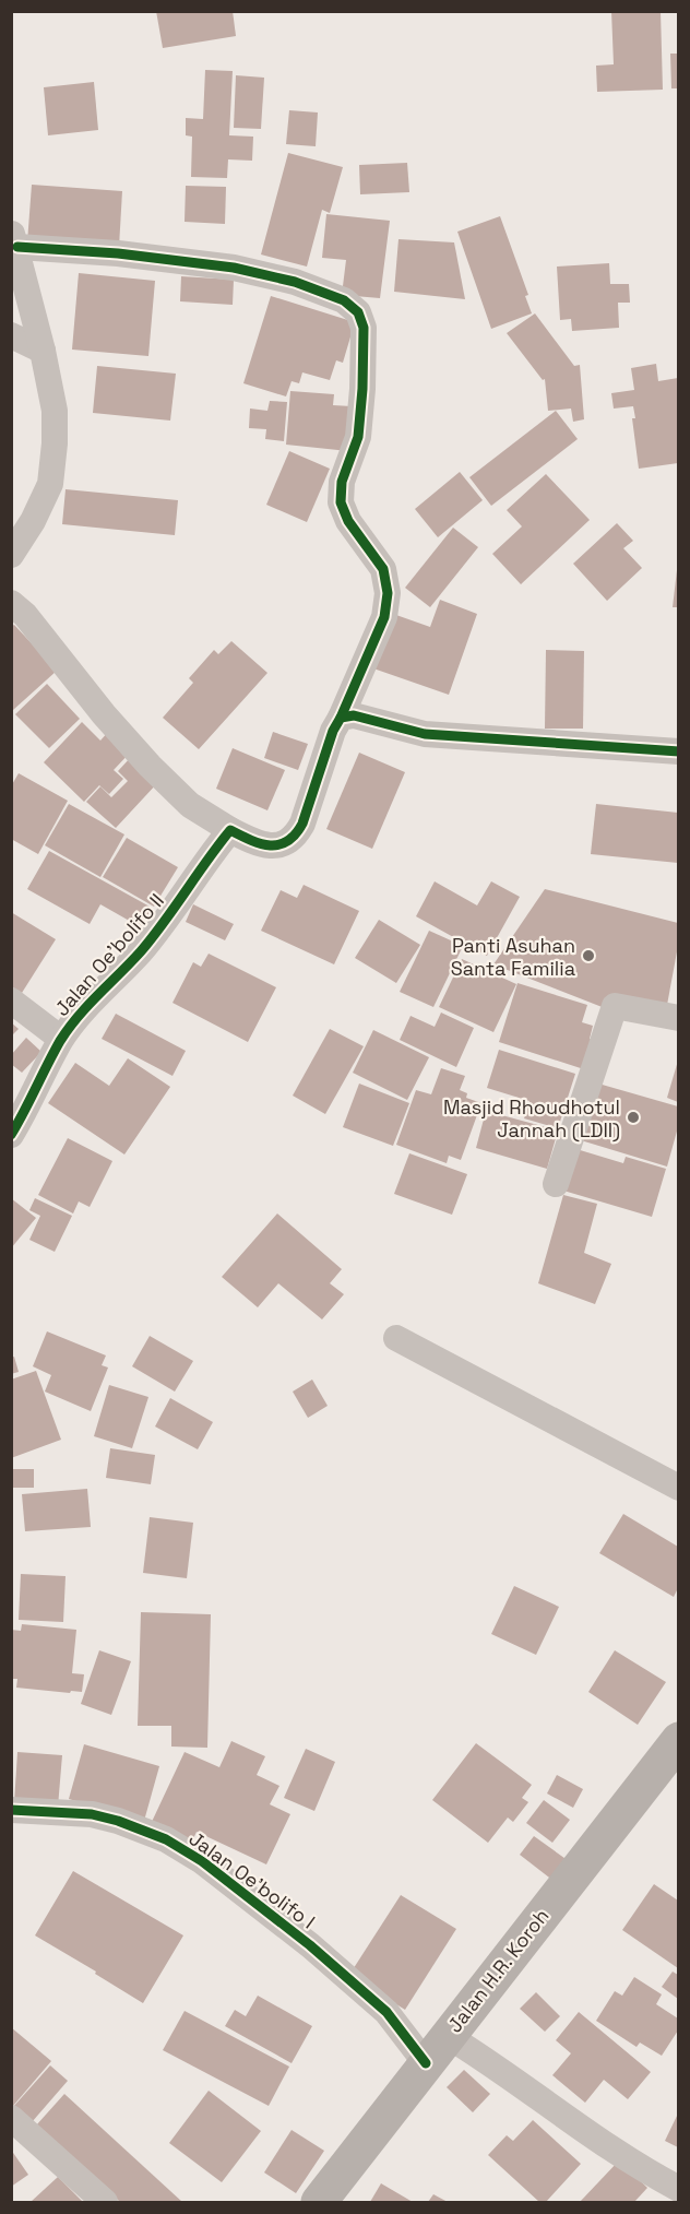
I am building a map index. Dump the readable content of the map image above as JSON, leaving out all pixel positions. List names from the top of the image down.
{
  "streets": {
    "main road": ["Jalan H.R. Koroh"],
    "street": ["Jalan Oe'bolifo II", "Jalan Oe'bolifo I"]
  },
  "crossings": [
    ["Jalan Oe'bolifo I", "Jalan H.R. Koroh"]
  ],
  "places": ["Panti Asuhan Santa Familia", "Masjid Rhoudhotul Jannah (LDII)"]
}
